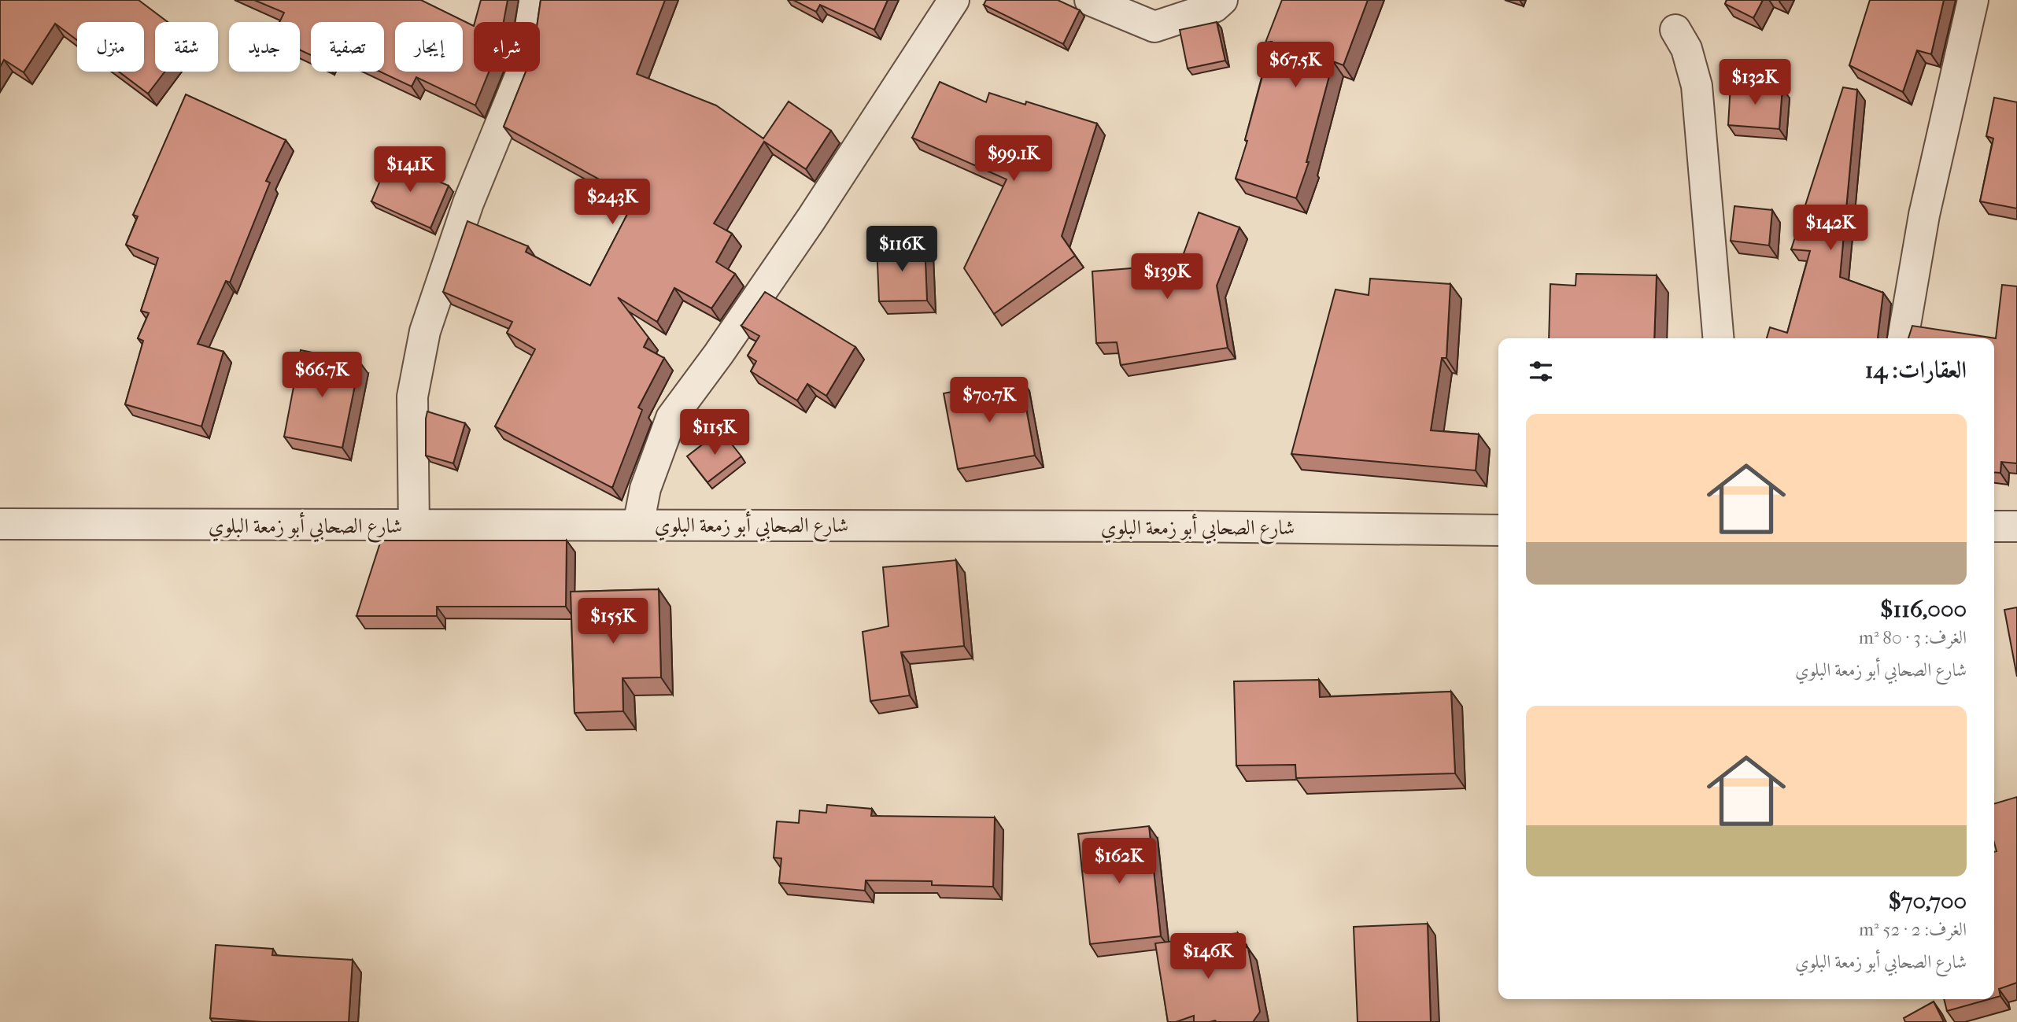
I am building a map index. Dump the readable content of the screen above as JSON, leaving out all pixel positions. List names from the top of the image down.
{
  "streets": {
    "street": ["شارع الصحابي أبو زمعة البلوي"]
  },
  "page": {
    "chip": [
      "شراء",
      "إيجار",
      "تصفية",
      "جديد",
      "شقة",
      "منزل"
    ],
    "price": [
      "$67.5K",
      "$132K",
      "$99.1K",
      "$141K",
      "$243K",
      "$142K",
      "$116K",
      "$139K",
      "$66.7K",
      "$70.7K",
      "$115K",
      "$155K",
      "$162K",
      "$146K"
    ],
    "heading": "العقارات: 14",
    "list": [
      {
        "name": "$116,000",
        "note": "الغرف: 3 · 80 m² · شارع الصحابي أبو زمعة البلوي"
      },
      {
        "name": "$70,700",
        "note": "الغرف: 2 · 52 m² · شارع الصحابي أبو زمعة البلوي"
      }
    ]
  }
}
